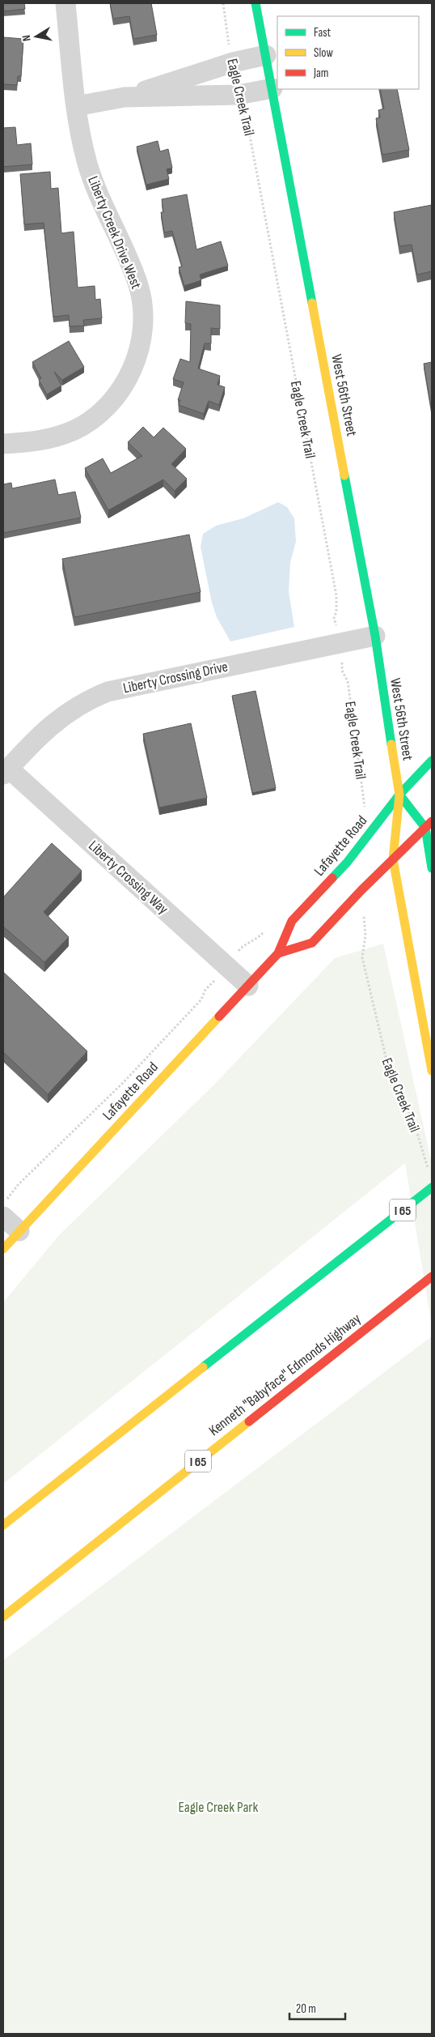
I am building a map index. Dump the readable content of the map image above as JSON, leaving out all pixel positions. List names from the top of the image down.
{
  "streets": {
    "main road": [
      "West 56th Street",
      "Lafayette Road",
      "I 65",
      "Kenneth \"Babyface\" Edmonds Highway"
    ],
    "street": ["Liberty Creek Drive West", "Liberty Crossing Drive", "Liberty Crossing Way"],
    "path": ["Eagle Creek Trail"]
  },
  "crossings": [
    ["Eagle Creek Trail", "Liberty Crossing Drive"],
    ["West 56th Street", "Liberty Crossing Drive"],
    ["West 56th Street", "Lafayette Road"],
    ["Liberty Crossing Drive", "Liberty Crossing Way"],
    ["Lafayette Road", "Liberty Crossing Way"]
  ],
  "parks": ["Eagle Creek Park"],
  "legend": ["Fast", "Slow", "Jam"],
  "scale_bar": "20 m",
  "north": "left"
}
